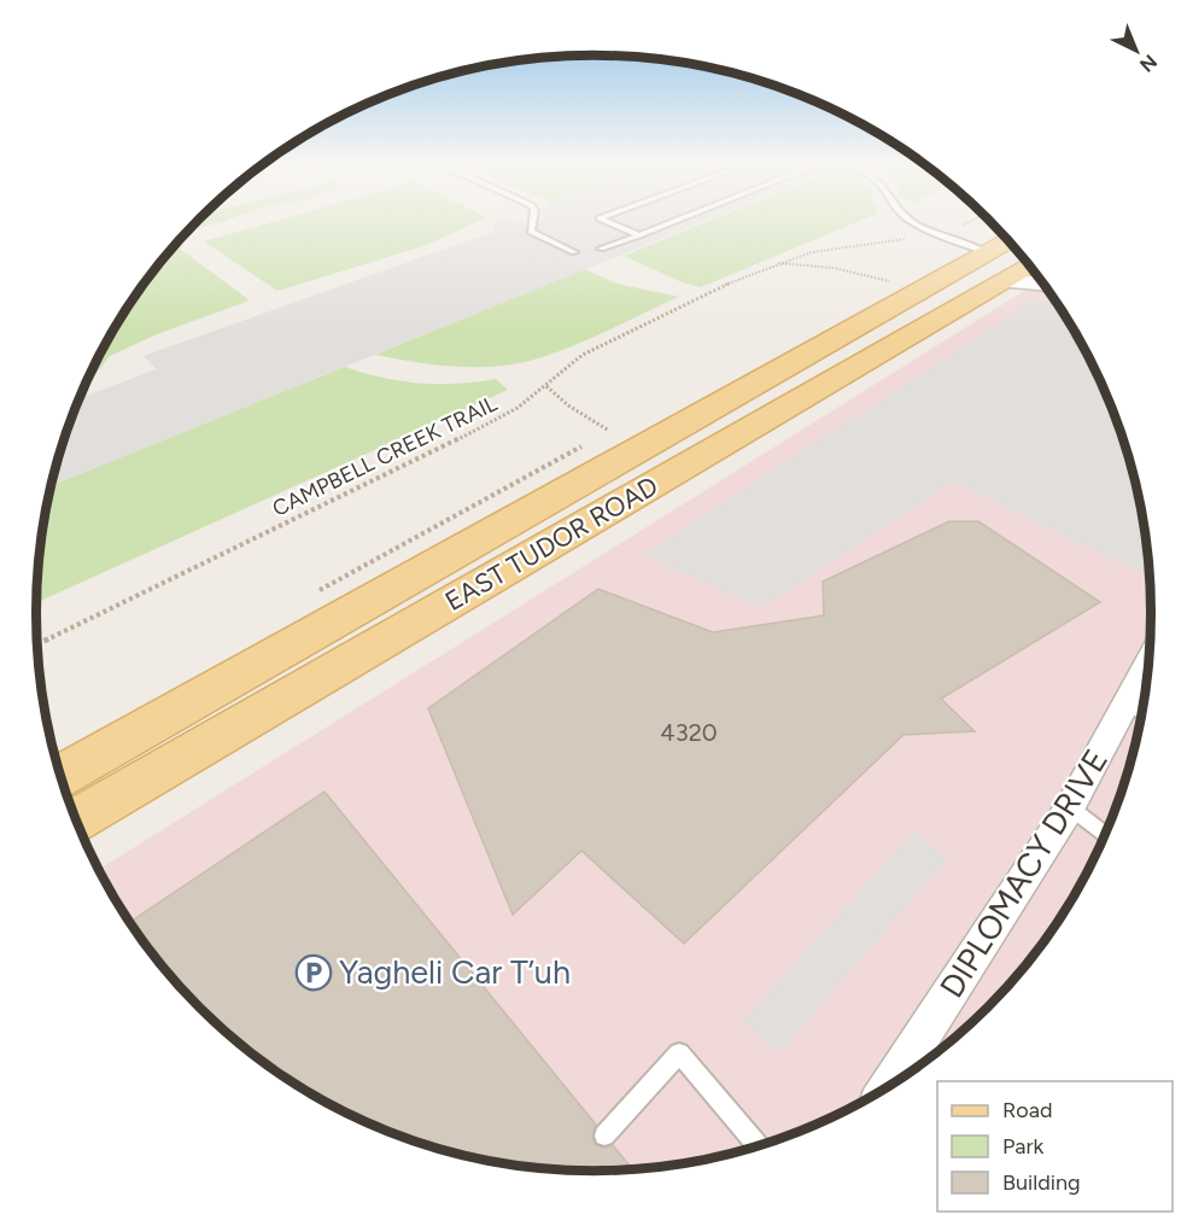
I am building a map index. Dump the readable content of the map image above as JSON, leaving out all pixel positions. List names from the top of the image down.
{
  "streets": {
    "main road": ["EAST TUDOR ROAD"],
    "street": ["DIPLOMACY DRIVE"],
    "path": ["CAMPBELL CREEK TRAIL"]
  },
  "places": {
    "parking": ["Yagheli Car T’uh"]
  },
  "house_numbers": ["4320"],
  "legend": ["Road", "Park", "Building"],
  "north": "bottom right"
}
